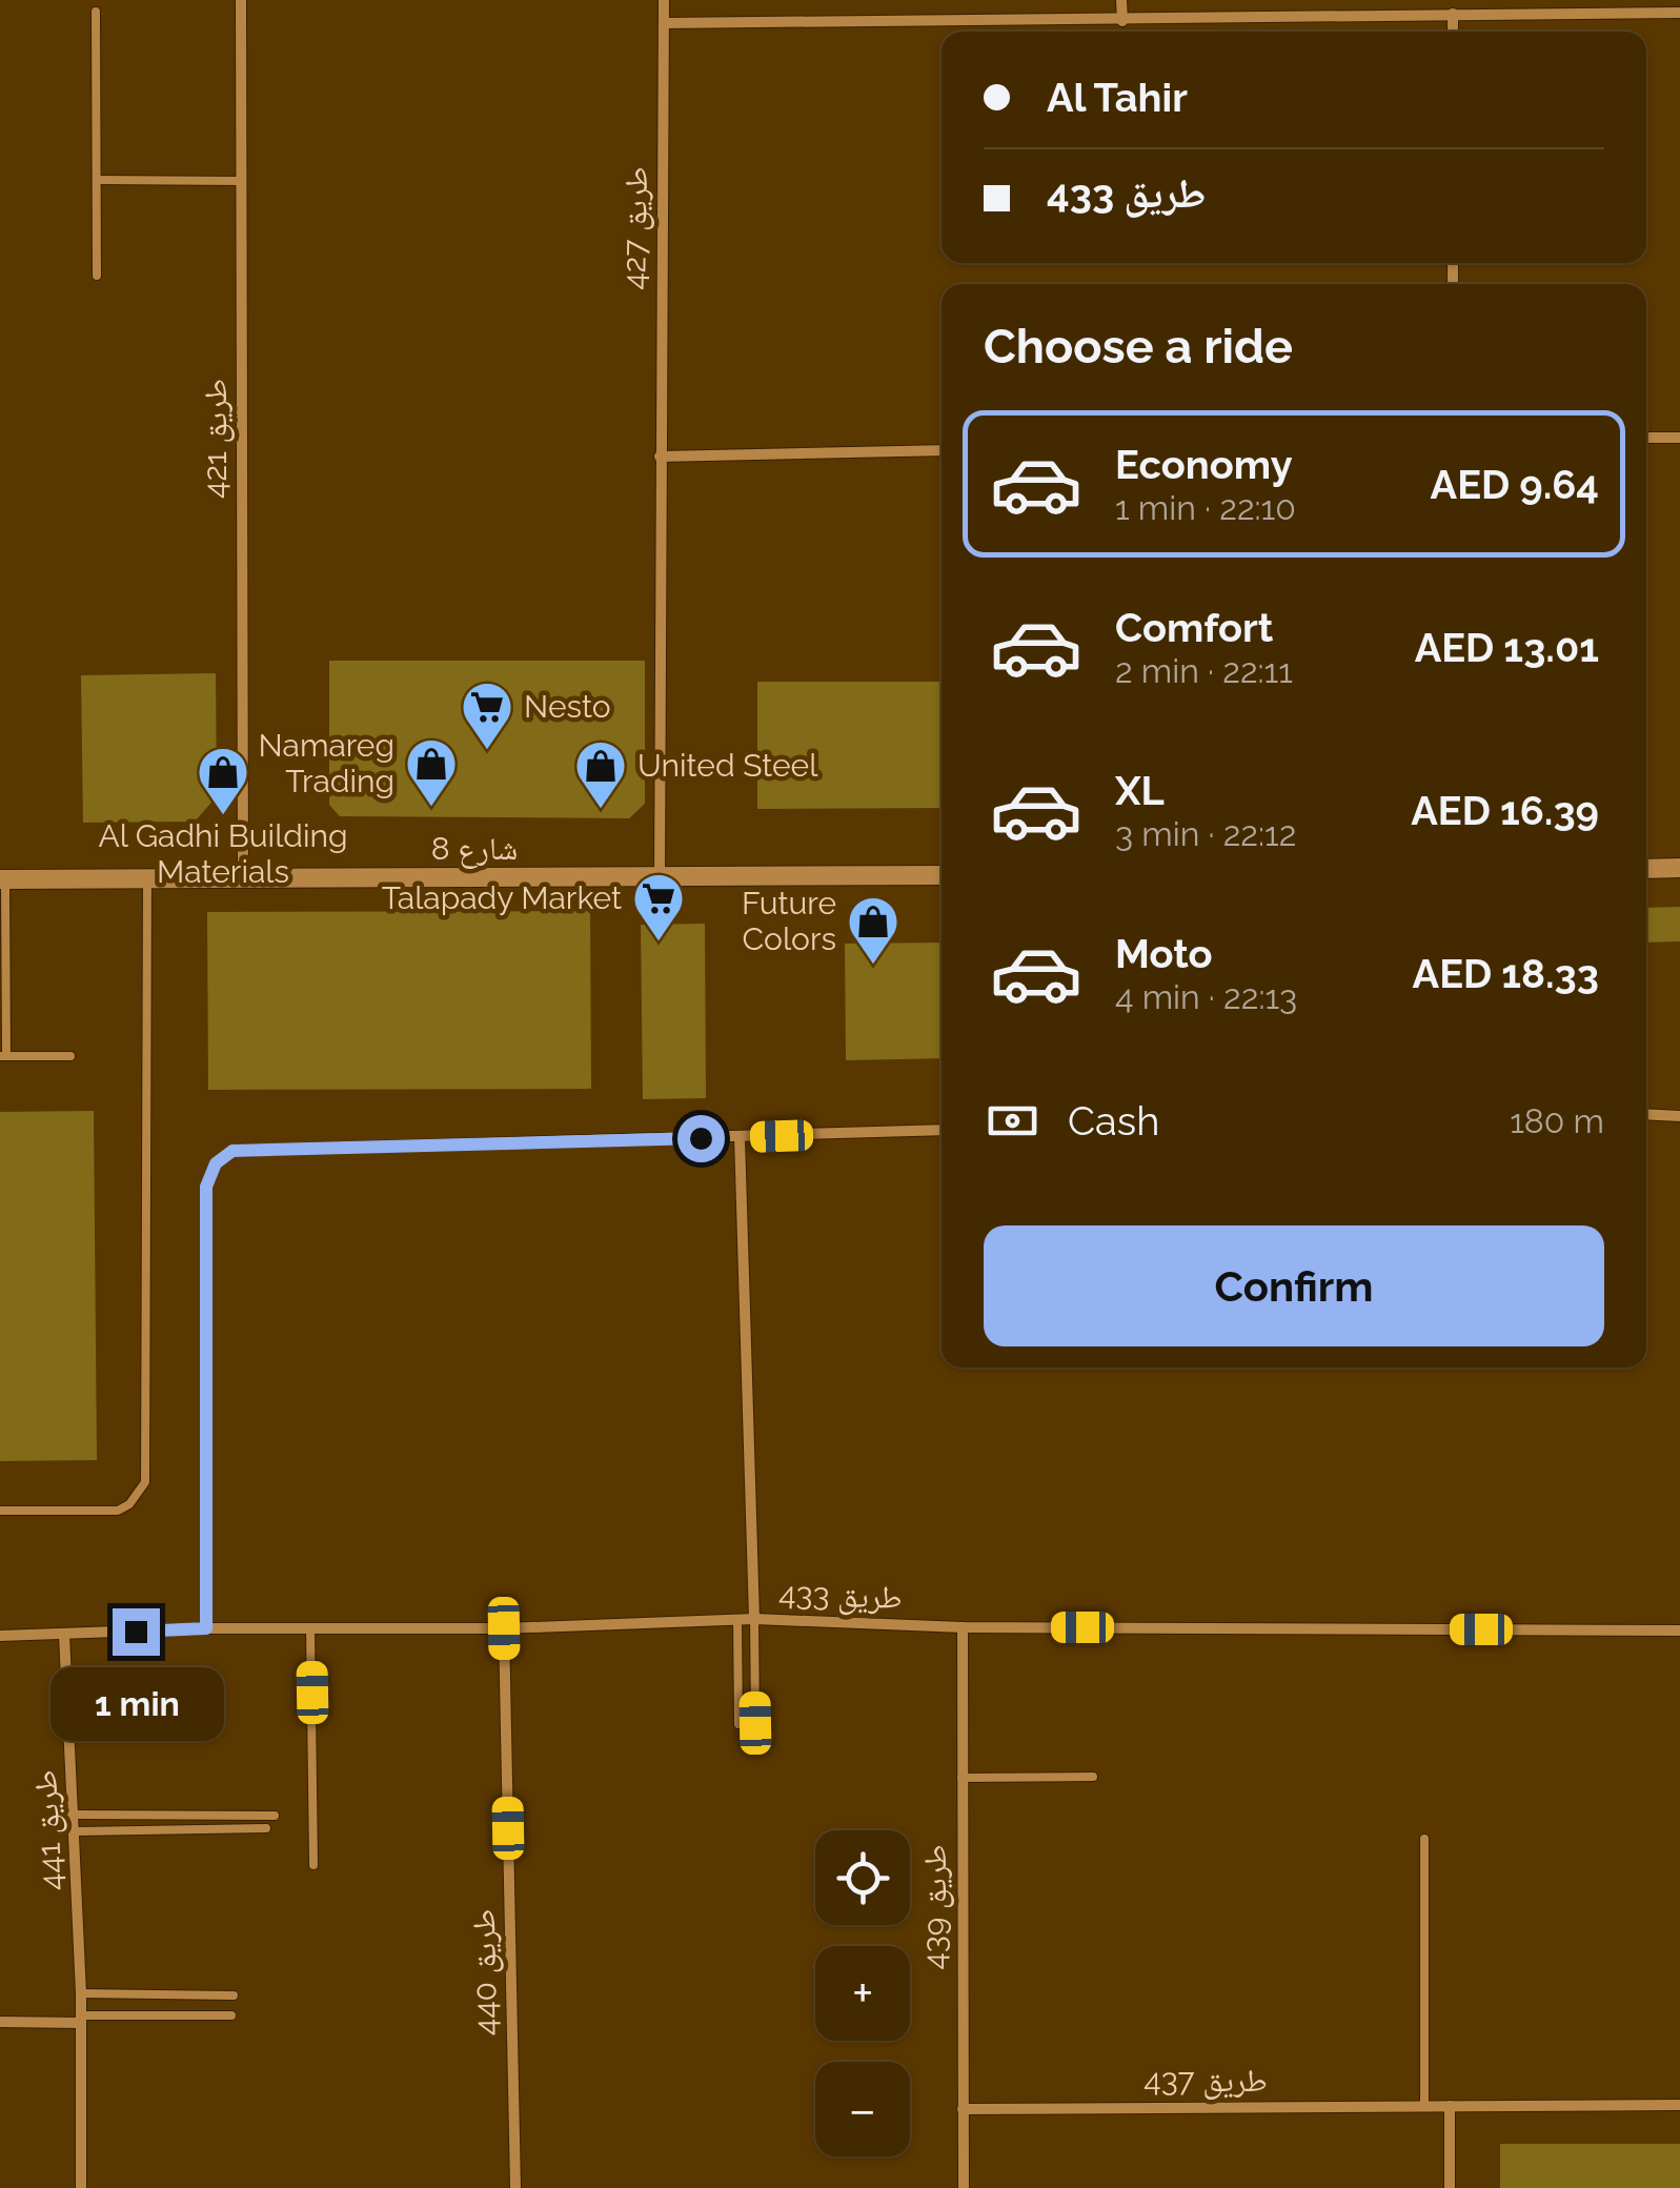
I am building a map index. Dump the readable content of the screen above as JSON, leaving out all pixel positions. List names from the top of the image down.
{
  "streets": {
    "street": [
      "طريق 427",
      "طريق 421",
      "شارع 8",
      "طريق 433",
      "طريق 441",
      "طريق 439",
      "طريق 440",
      "طريق 437"
    ]
  },
  "crossings": [
    ["طريق 427", "شارع 8"],
    ["طريق 421", "شارع 8"],
    ["طريق 433", "طريق 441"],
    ["طريق 433", "طريق 439"],
    ["طريق 433", "طريق 440"],
    ["طريق 439", "طريق 437"]
  ],
  "places": {
    "supermarket": ["Nesto", "Talapady Market"],
    "shop": [
      "Namareg Trading",
      "United Steel",
      "Al Gadhi Building Materials",
      "Future Colors"
    ]
  },
  "page": {
    "banner": ["Al Tahir", "طريق 433"],
    "heading": "Choose a ride",
    "list": [
      {
        "name": "Economy",
        "note": "1 min · 22:10",
        "value": "AED 9.64"
      },
      {
        "name": "Comfort",
        "note": "2 min · 22:11",
        "value": "AED 13.01"
      },
      {
        "name": "XL",
        "note": "3 min · 22:12",
        "value": "AED 16.39"
      },
      {
        "name": "Moto",
        "note": "4 min · 22:13",
        "value": "AED 18.33"
      }
    ],
    "pay": ["Cash", "180 m"],
    "buttons": "Confirm",
    "bubble": "1 min",
    "map_buttons": ["+", "−"]
  }
}
